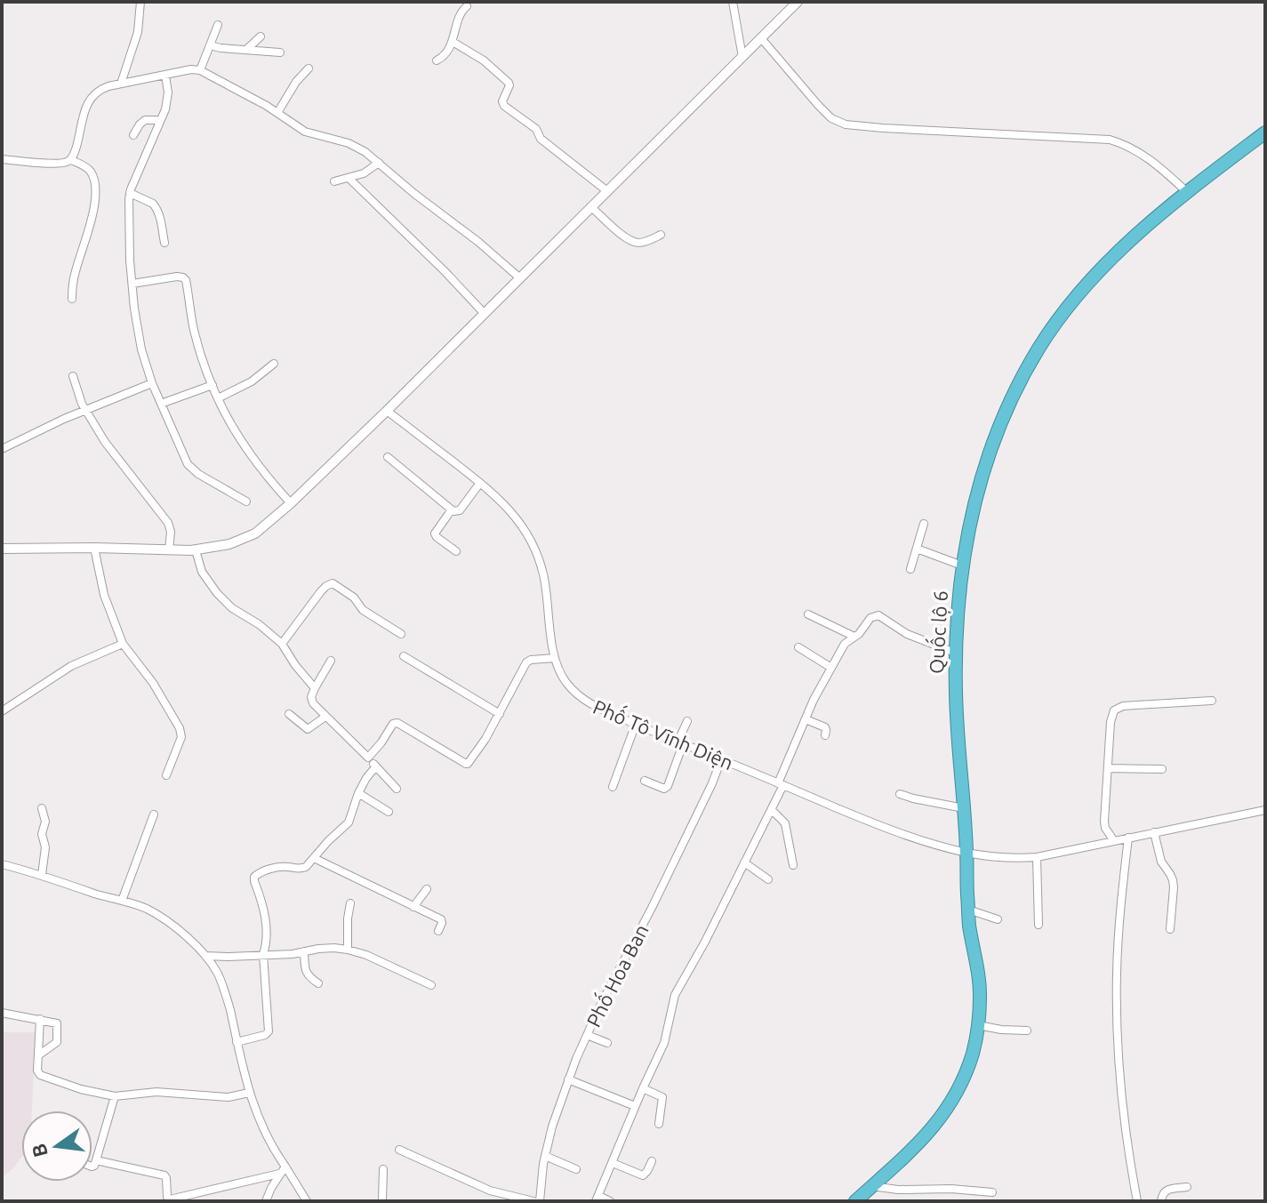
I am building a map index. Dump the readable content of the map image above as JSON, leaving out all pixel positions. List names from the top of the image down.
{
  "streets": {
    "highway": ["Quốc lộ 6"],
    "street": ["Phố Tô Vĩnh Diện", "Phố Hoa Ban"]
  },
  "crossings": [
    ["Quốc lộ 6", "Phố Tô Vĩnh Diện"],
    ["Phố Tô Vĩnh Diện", "Phố Hoa Ban"]
  ],
  "north": "left"
}
